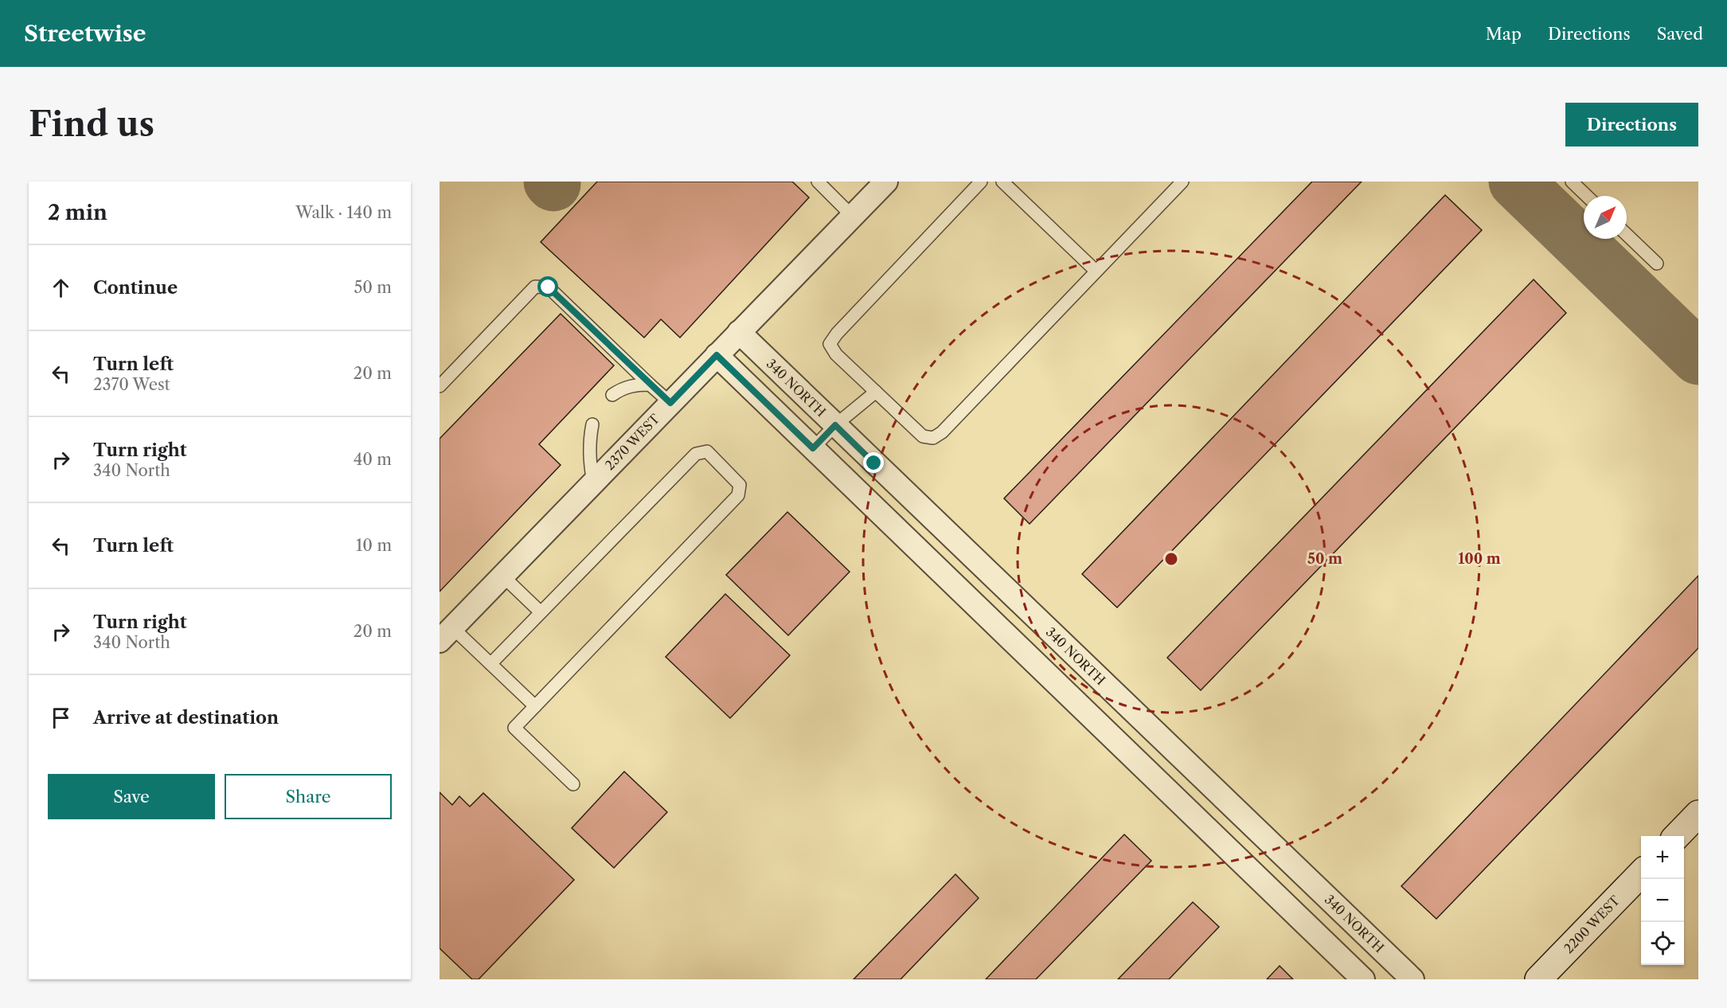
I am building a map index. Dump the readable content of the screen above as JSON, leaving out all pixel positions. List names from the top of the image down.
{
  "streets": {
    "street": ["340 NORTH", "2370 WEST", "2200 WEST"]
  },
  "crossings": [
    ["340 NORTH", "2370 WEST"]
  ],
  "north": "top right",
  "page": {
    "header": "Streetwise",
    "nav": ["Map", "Directions", "Saved"],
    "buttons": [
      "Directions",
      ["Save", "Share"]
    ],
    "title": "Find us",
    "heading": ["2 min", "Walk · 140 m"],
    "list": [
      ["Continue", "50 m"],
      ["Turn left", "2370 West", "20 m"],
      ["Turn right", "340 North", "40 m"],
      ["Turn left", "10 m"],
      ["Turn right", "340 North", "20 m"],
      "Arrive at destination"
    ],
    "map_buttons": ["+", "−"]
  },
  "rings": ["50 m", "100 m"]
}
